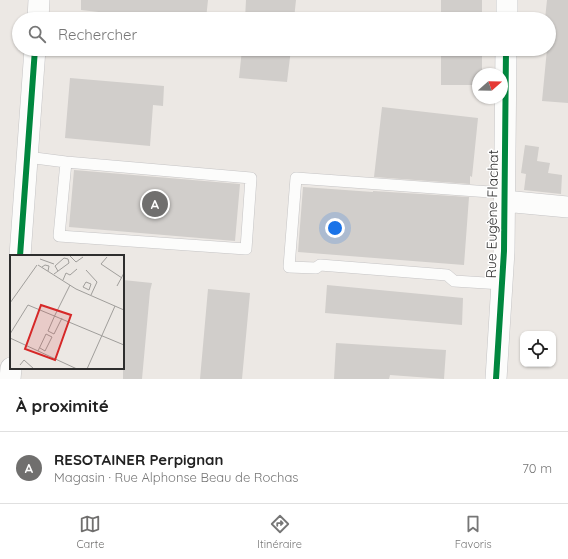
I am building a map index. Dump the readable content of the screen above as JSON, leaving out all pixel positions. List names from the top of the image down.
{
  "streets": {
    "street": ["Rue Eugène Flachat"]
  },
  "north": "right",
  "page": {
    "search": "Rechercher",
    "pins": "A",
    "heading": "À proximité",
    "list": [
      {
        "mark": "A",
        "name": "RESOTAINER Perpignan",
        "note": "Magasin · Rue Alphonse Beau de Rochas",
        "value": "70 m"
      }
    ],
    "nav": ["Carte", "Itinéraire", "Favoris"]
  }
}
